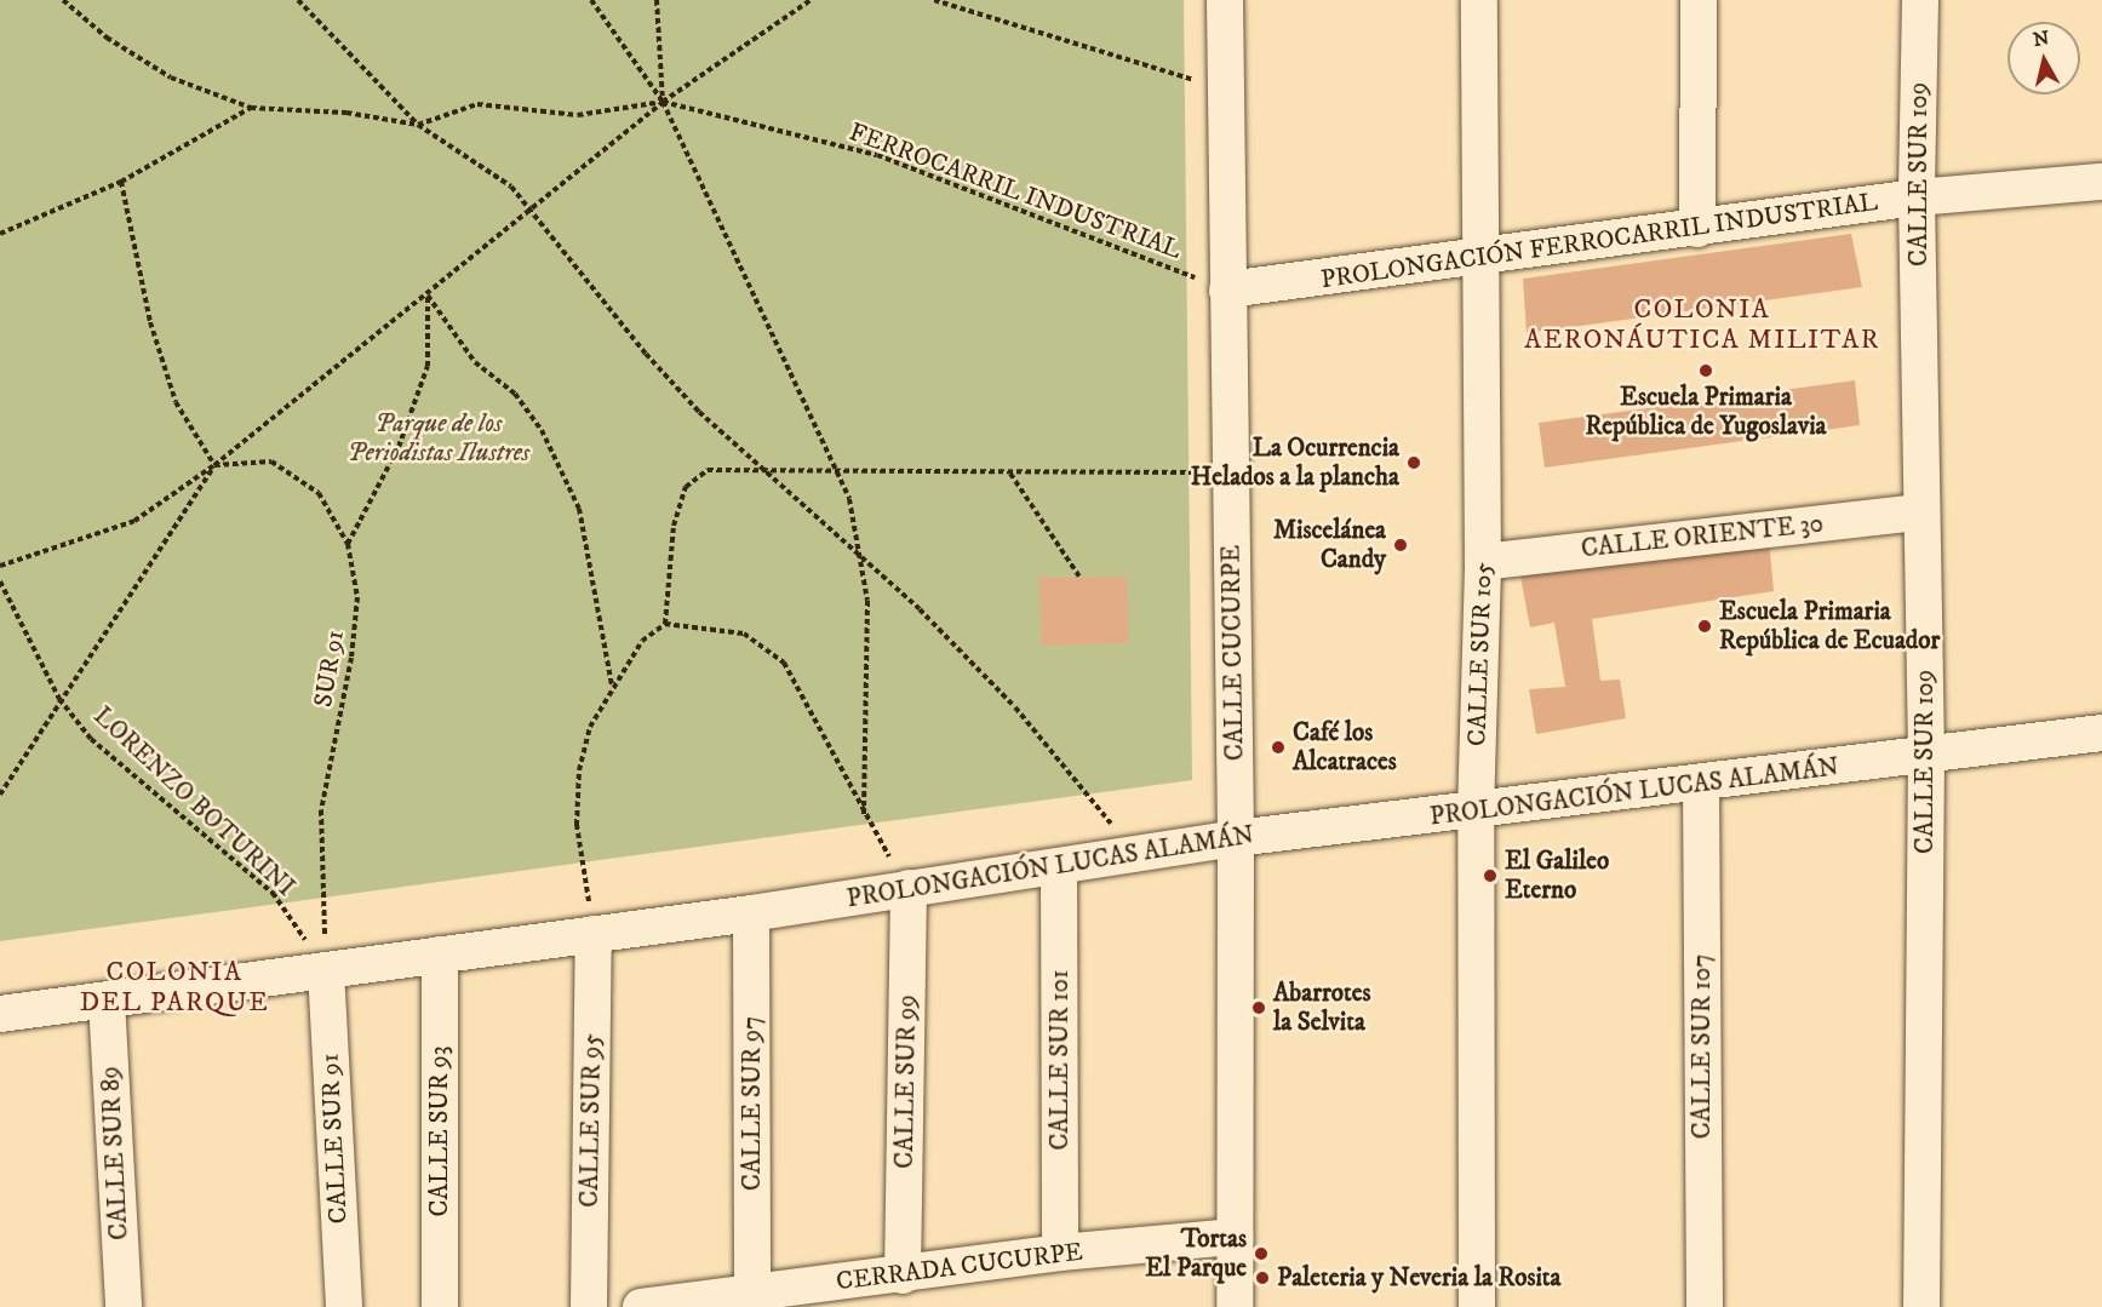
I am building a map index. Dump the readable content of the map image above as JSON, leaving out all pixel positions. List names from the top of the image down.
{
  "streets": {
    "street": [
      "CALLE SUR 109",
      "PROLONGACIÓN FERROCARRIL INDUSTRIAL",
      "CALLE ORIENTE 30",
      "CALLE CUCURPE",
      "CALLE SUR 105",
      "PROLONGACIÓN LUCAS ALAMÁN",
      "CALLE SUR 107",
      "CALLE SUR 101",
      "CALLE SUR 99",
      "CALLE SUR 97",
      "CALLE SUR 95",
      "CALLE SUR 93",
      "CALLE SUR 91",
      "CALLE SUR 89",
      "CERRADA CUCURPE"
    ],
    "path": ["FERROCARRIL INDUSTRIAL", "SUR 91", "LORENZO BOTURINI"]
  },
  "crossings": [
    ["CALLE SUR 109", "PROLONGACIÓN FERROCARRIL INDUSTRIAL"],
    ["CALLE SUR 109", "CALLE ORIENTE 30"],
    ["CALLE SUR 109", "PROLONGACIÓN LUCAS ALAMÁN"],
    ["FERROCARRIL INDUSTRIAL", "PROLONGACIÓN FERROCARRIL INDUSTRIAL"],
    ["FERROCARRIL INDUSTRIAL", "CALLE CUCURPE"],
    ["PROLONGACIÓN FERROCARRIL INDUSTRIAL", "CALLE CUCURPE"],
    ["PROLONGACIÓN FERROCARRIL INDUSTRIAL", "CALLE SUR 105"],
    ["CALLE ORIENTE 30", "CALLE SUR 105"],
    ["CALLE CUCURPE", "PROLONGACIÓN LUCAS ALAMÁN"],
    ["CALLE CUCURPE", "CERRADA CUCURPE"],
    ["CALLE SUR 105", "PROLONGACIÓN LUCAS ALAMÁN"],
    ["SUR 91", "PROLONGACIÓN LUCAS ALAMÁN"],
    ["SUR 91", "LORENZO BOTURINI"],
    ["SUR 91", "CALLE SUR 91"],
    ["PROLONGACIÓN LUCAS ALAMÁN", "LORENZO BOTURINI"],
    ["PROLONGACIÓN LUCAS ALAMÁN", "CALLE SUR 107"],
    ["PROLONGACIÓN LUCAS ALAMÁN", "CALLE SUR 101"],
    ["PROLONGACIÓN LUCAS ALAMÁN", "CALLE SUR 99"],
    ["PROLONGACIÓN LUCAS ALAMÁN", "CALLE SUR 97"],
    ["PROLONGACIÓN LUCAS ALAMÁN", "CALLE SUR 95"],
    ["PROLONGACIÓN LUCAS ALAMÁN", "CALLE SUR 93"],
    ["PROLONGACIÓN LUCAS ALAMÁN", "CALLE SUR 91"],
    ["PROLONGACIÓN LUCAS ALAMÁN", "CALLE SUR 89"],
    ["LORENZO BOTURINI", "CALLE SUR 91"],
    ["CALLE SUR 101", "CERRADA CUCURPE"],
    ["CALLE SUR 99", "CERRADA CUCURPE"],
    ["CALLE SUR 97", "CERRADA CUCURPE"]
  ],
  "districts": ["COLONIA AERONÁUTICA MILITAR", "COLONIA DEL PARQUE"],
  "parks": ["Parque de los Periodistas Ilustres"],
  "places": [
    "Escuela Primaria República de Yugoslavia",
    "La Ocurrencia Helados a la plancha",
    "Miscelánea Candy",
    "Escuela Primaria República de Ecuador",
    "Café los Alcatraces",
    "El Galileo Eterno",
    "Abarrotes la Selvita",
    "Tortas El Parque",
    "Paleteria y Neveria la Rosita"
  ],
  "north": "top"
}
